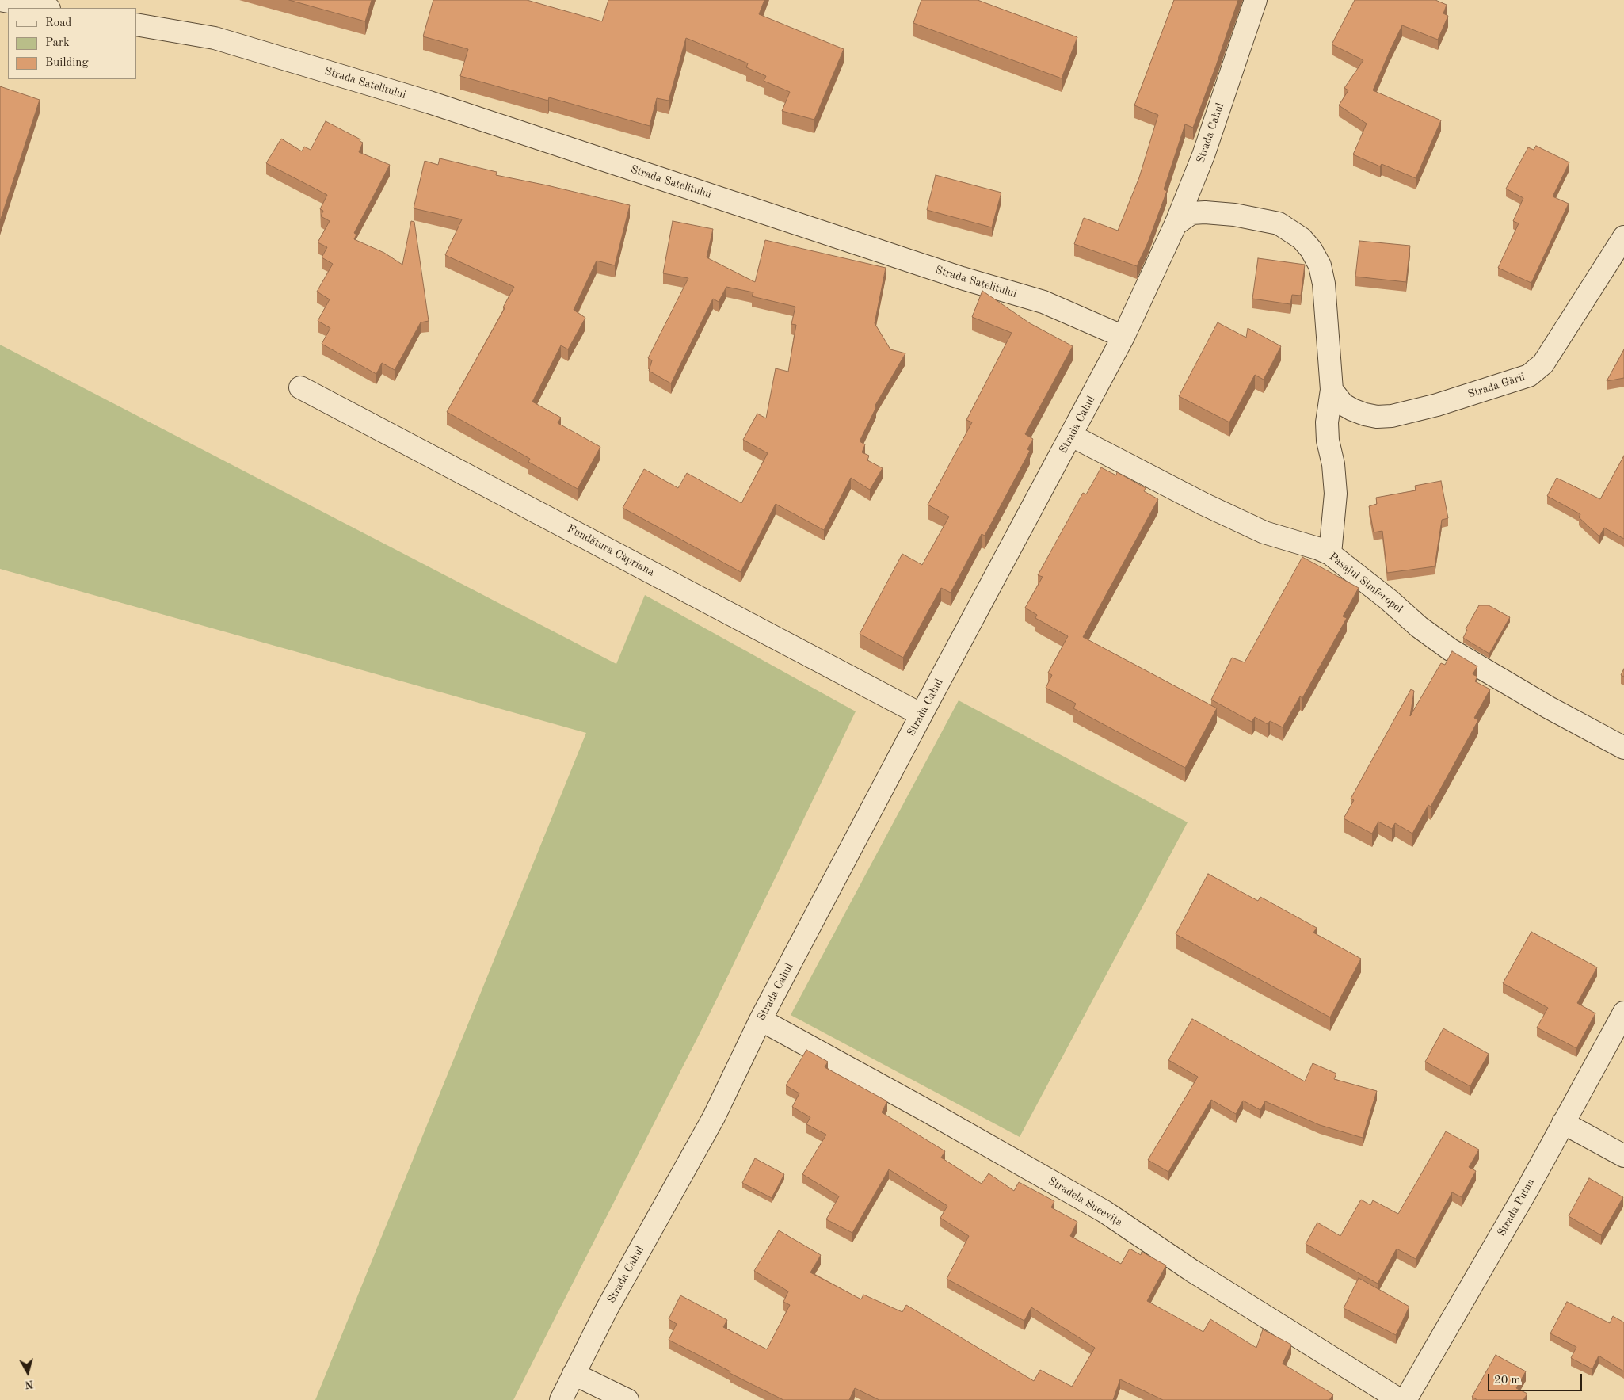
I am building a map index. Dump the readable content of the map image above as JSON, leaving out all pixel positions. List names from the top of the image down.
{
  "streets": {
    "street": [
      "Strada Satelitului",
      "Strada Cahul",
      "Strada Gării",
      "Fundătura Căpriana",
      "Pasajul Simferopol",
      "Stradela Sucevița",
      "Strada Putna"
    ]
  },
  "crossings": [
    ["Strada Satelitului", "Strada Cahul"],
    ["Strada Cahul", "Fundătura Căpriana"],
    ["Strada Cahul", "Pasajul Simferopol"],
    ["Strada Cahul", "Stradela Sucevița"]
  ],
  "legend": ["Road", "Park", "Building"],
  "scale_bar": "20 m",
  "north": "bottom"
}
